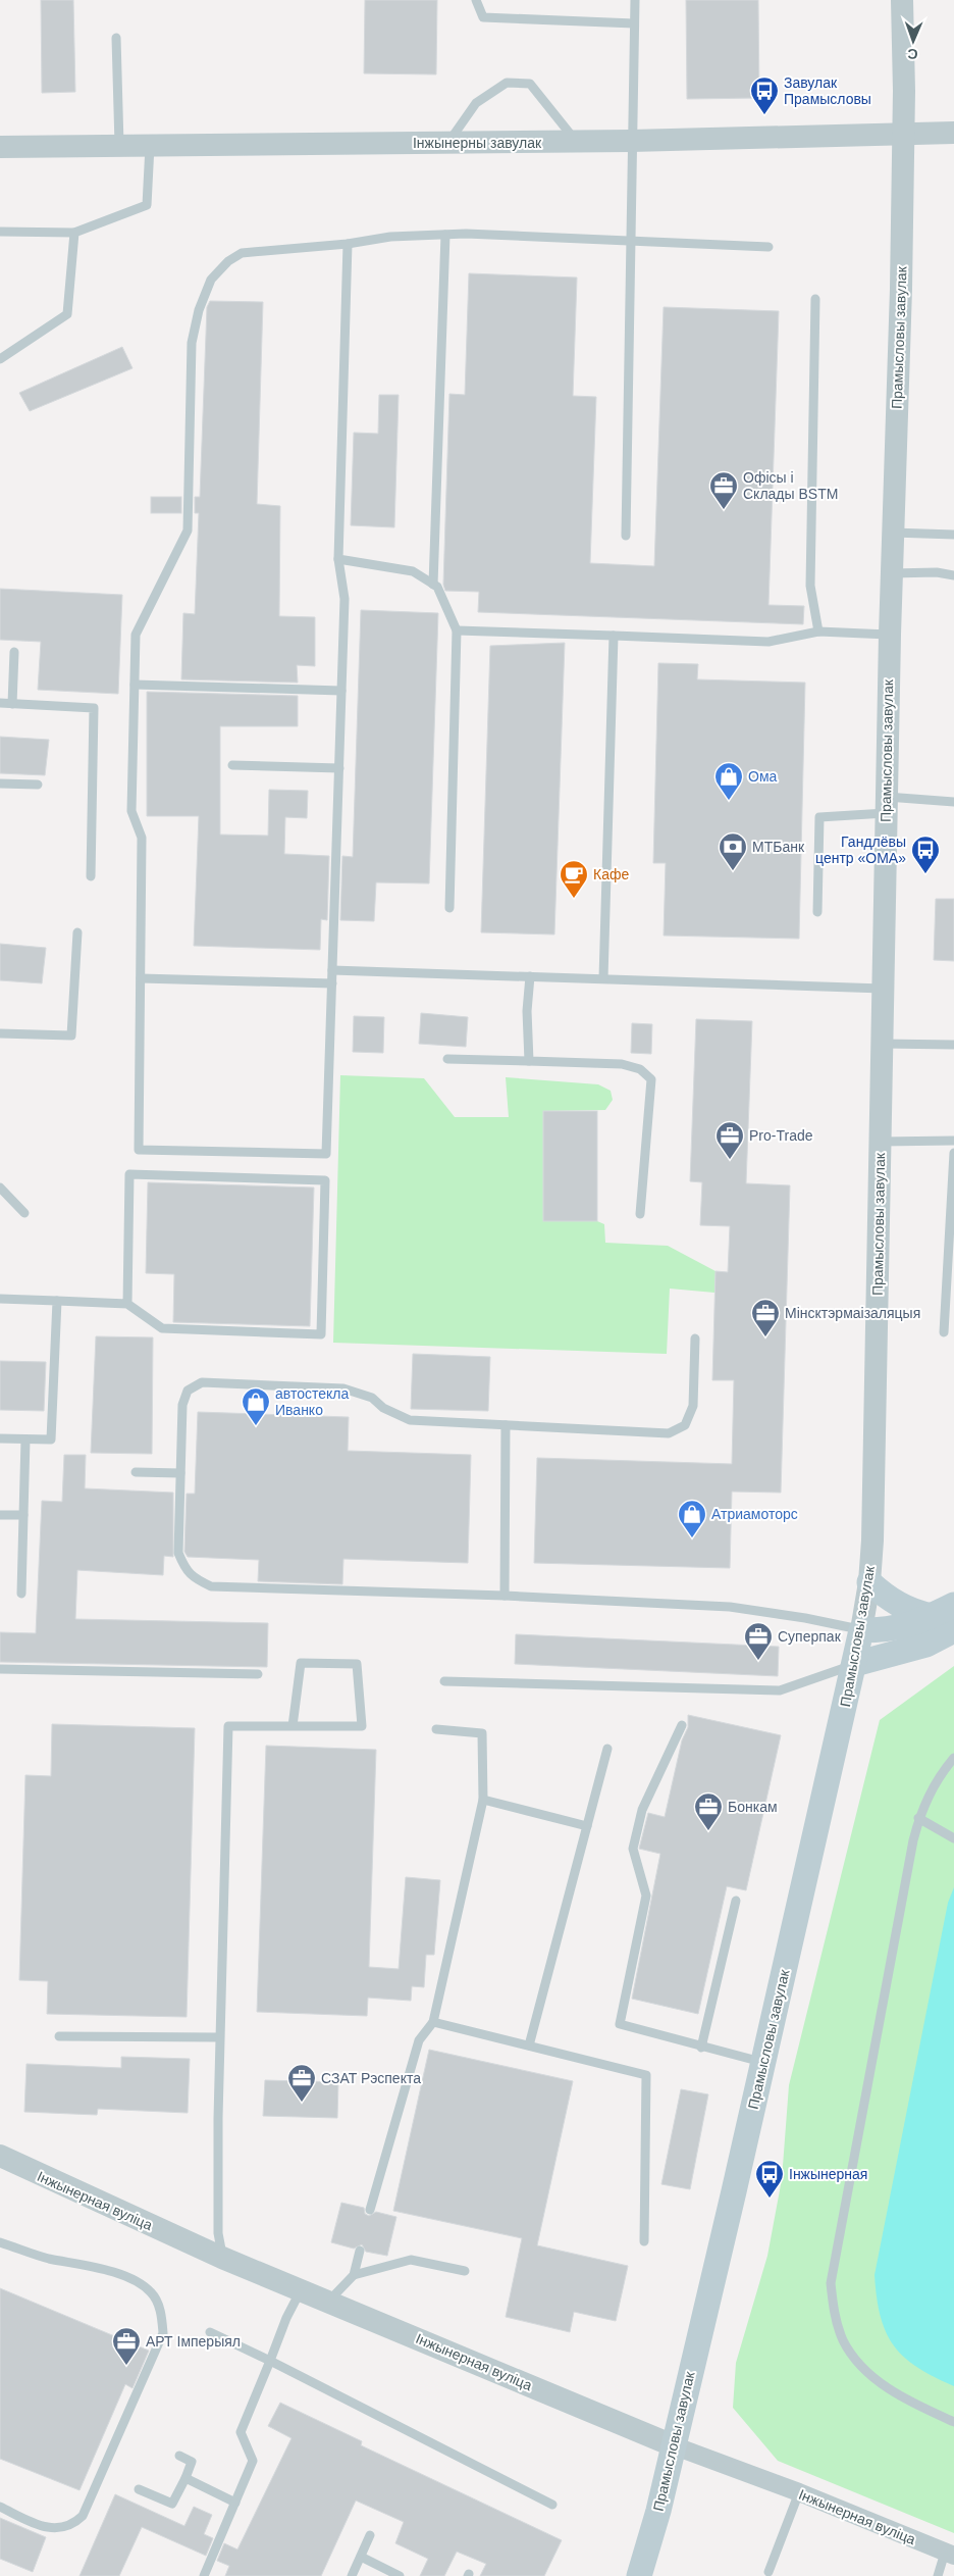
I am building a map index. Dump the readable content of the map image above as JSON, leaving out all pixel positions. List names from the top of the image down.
{
  "streets": {
    "main road": ["Прамысловы завулак"],
    "street": ["Інжынерны завулак", "Інжынерная вуліца"]
  },
  "crossings": [
    ["Інжынерны завулак", "Прамысловы завулак"],
    ["Прамысловы завулак", "Інжынерная вуліца"]
  ],
  "places": {
    "bus stop": ["Завулак Прамысловы", "Гандлёвы центр «ОМА»", "Інжынерная"],
    "office": [
      "Офісы і Склады BSTM",
      "Pro-Trade",
      "Мінсктэрмаізаляцыя",
      "Суперпак",
      "Бонкам",
      "СЗАТ Рэспекта",
      "АРТ Імперыял"
    ],
    "shop": ["Ома", "автостекла Иванко", "Атриамоторс"],
    "bank": ["МТБанк"],
    "cafe": ["Кафе"]
  },
  "north": "bottom"
}
